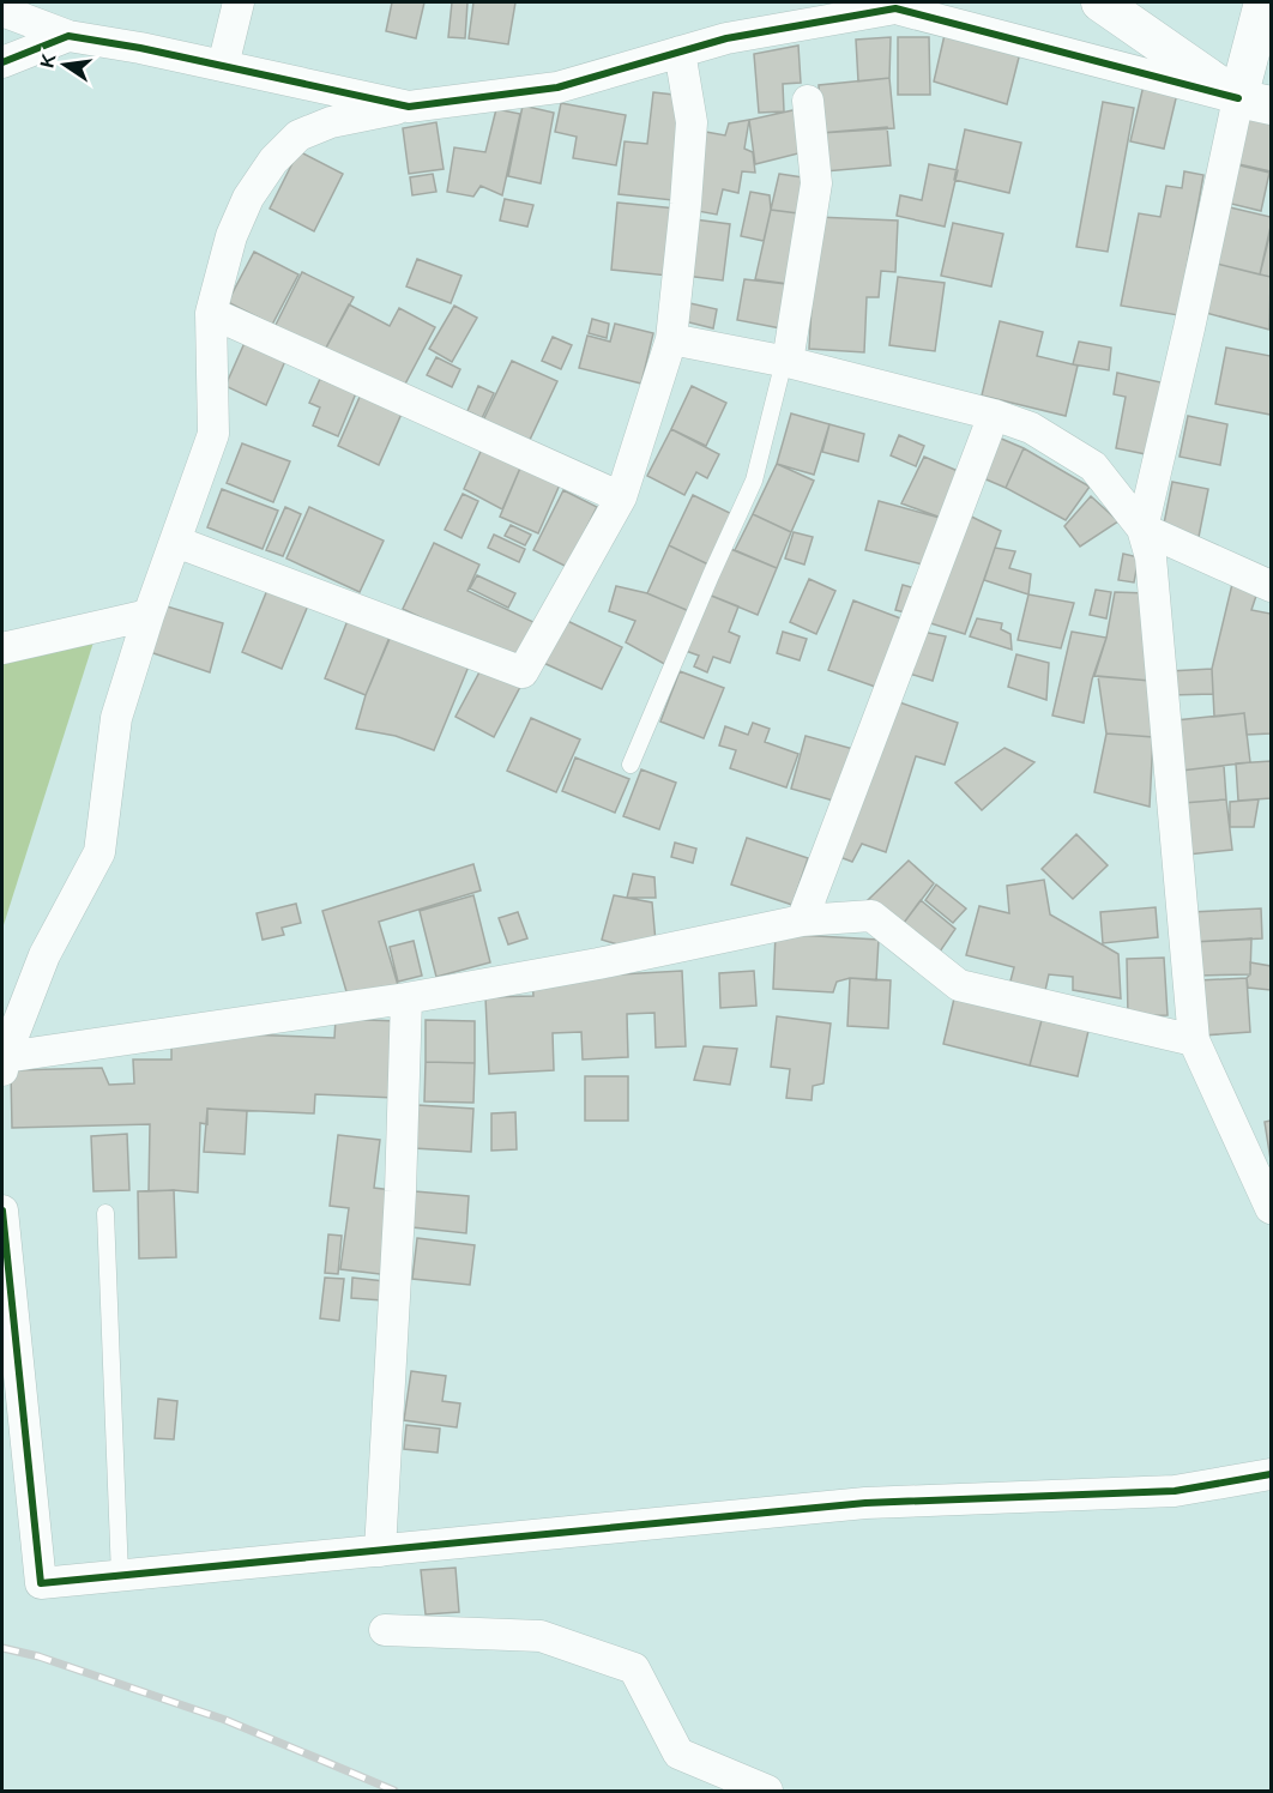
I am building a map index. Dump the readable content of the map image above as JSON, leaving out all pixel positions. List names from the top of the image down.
{
  "north": "left"
}
